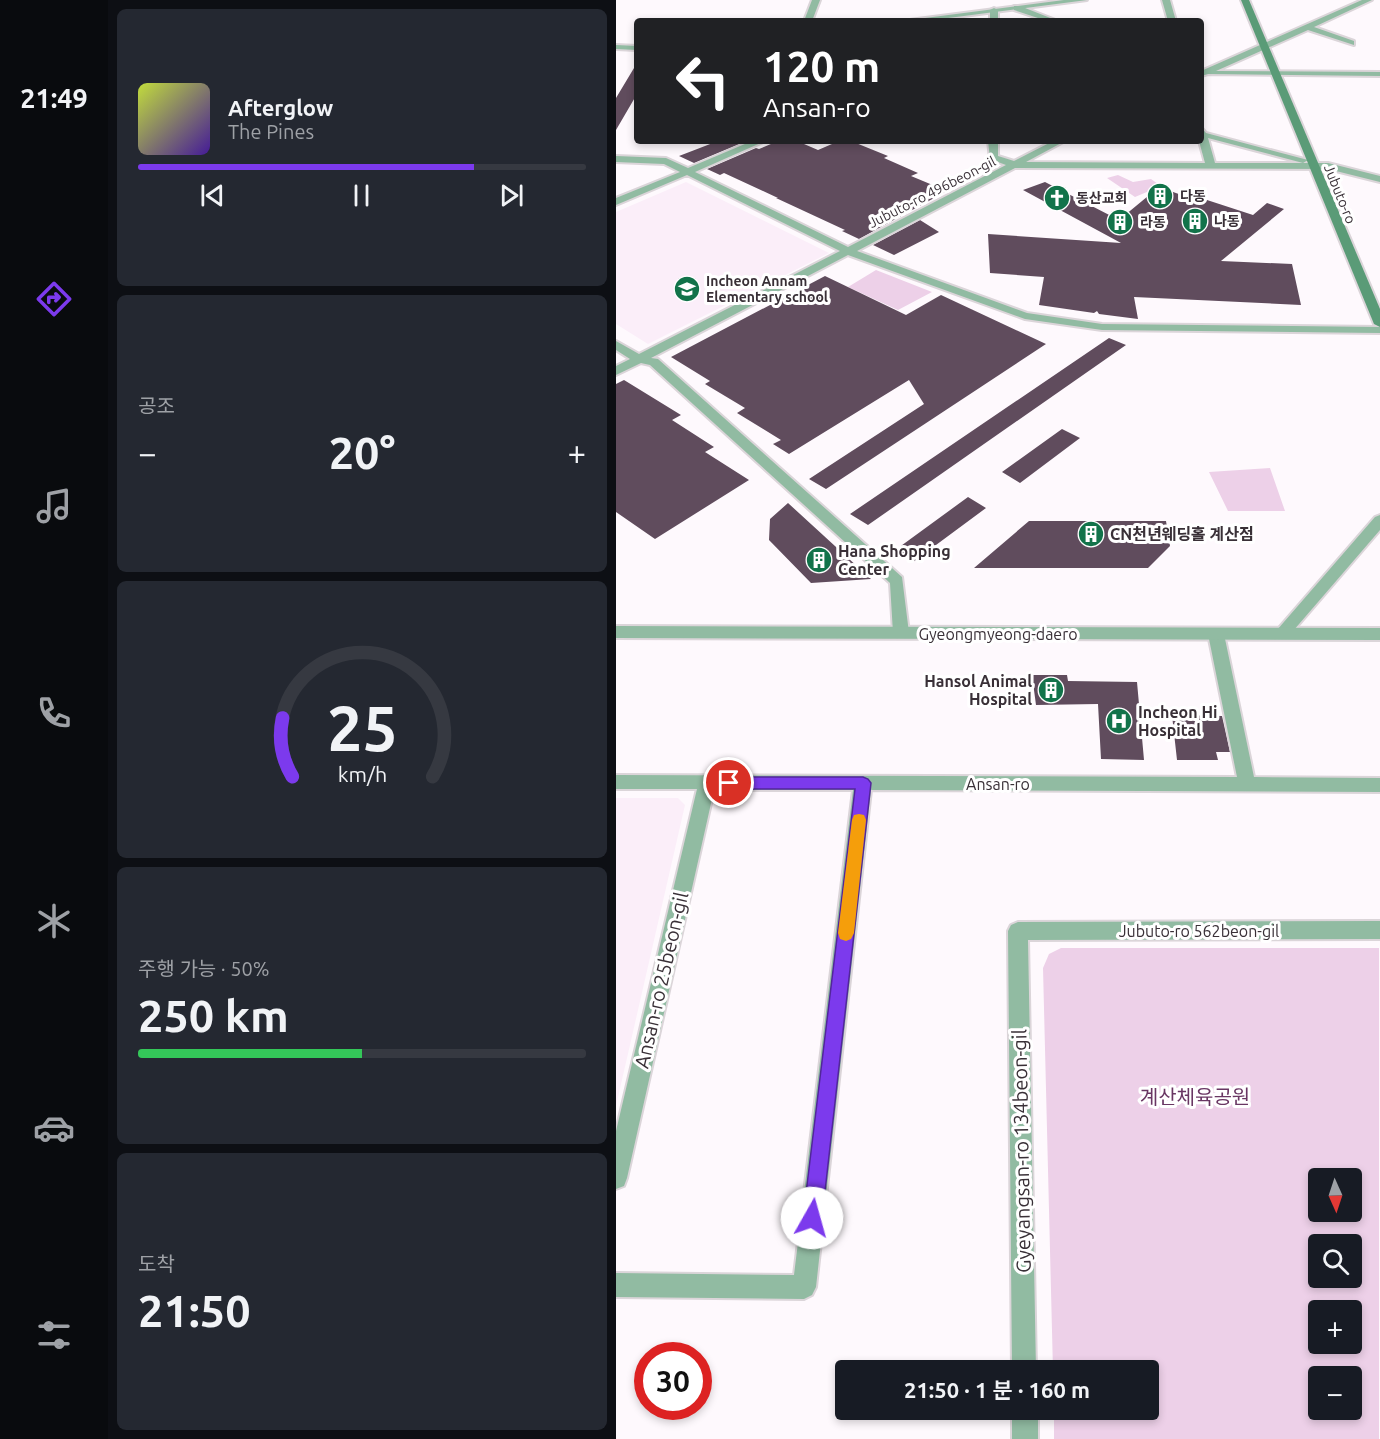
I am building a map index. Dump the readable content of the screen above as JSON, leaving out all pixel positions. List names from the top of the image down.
{
  "streets": {
    "main road": ["Jubuto-ro"],
    "street": [
      "Jubuto-ro 496beon-gil",
      "Gyeongmyeong-daero",
      "Ansan-ro",
      "Jubuto-ro 562beon-gil",
      "Ansan-ro 25beon-gil",
      "Gyeyangsan-ro 134beon-gil"
    ]
  },
  "crossings": [
    ["Ansan-ro", "Ansan-ro 25beon-gil"],
    ["Jubuto-ro 562beon-gil", "Gyeyangsan-ro 134beon-gil"]
  ],
  "parks": ["계산체육공원"],
  "places": {
    "building": [
      "다동",
      "나동",
      "라동",
      "CN천년웨딩홀 계산점",
      "Hana Shopping Center",
      "Hansol Animal Hospital"
    ],
    "church": ["동산교회"],
    "school or university": ["Incheon Annam Elementary school"],
    "hospital": ["Incheon Hi Hospital"]
  },
  "north": "bottom",
  "page": {
    "tabs": "21:49",
    "turn": ["120 m", "Ansan-ro"],
    "song": ["Afterglow", "The Pines"],
    "tile": [
      "공조",
      ["주행 가능 · 50%", "250 km"],
      ["도착", "21:50"]
    ],
    "heat": ["−", "20°", "+"],
    "map_buttons": ["+", "−"],
    "limit": "30",
    "trip": "21:50 · 1 분 · 160 m",
    "gauge": ["25", "km/h"]
  }
}
